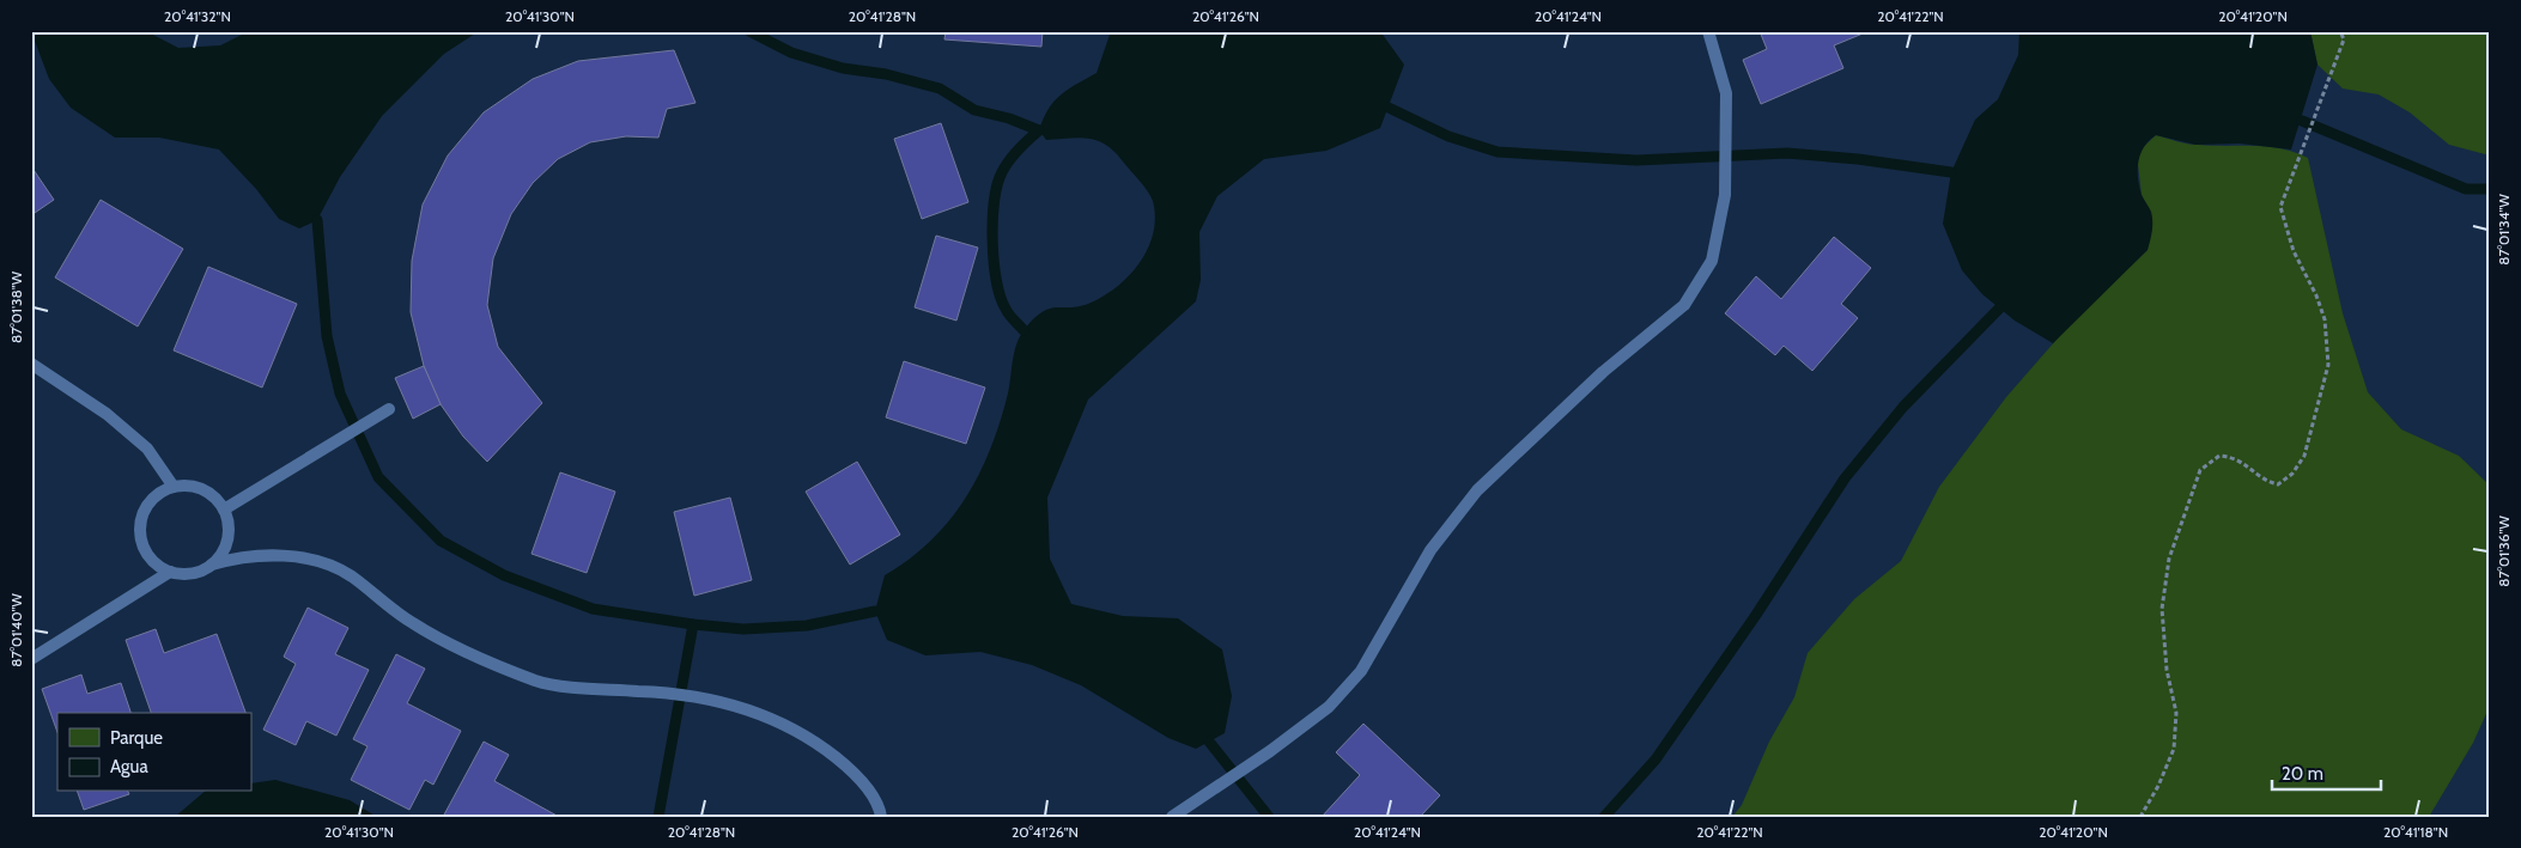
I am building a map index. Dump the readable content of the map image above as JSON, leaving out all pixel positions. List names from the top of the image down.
{
  "legend": ["Parque", "Agua"],
  "scale_bar": "20 m",
  "coordinates": [
    "20°41'32\"N",
    "20°41'30\"N",
    "20°41'28\"N",
    "20°41'26\"N",
    "20°41'24\"N",
    "20°41'22\"N",
    "20°41'20\"N",
    "87°01'34\"W",
    "87°01'38\"W",
    "87°01'36\"W",
    "87°01'40\"W",
    "20°41'18\"N"
  ]
}
